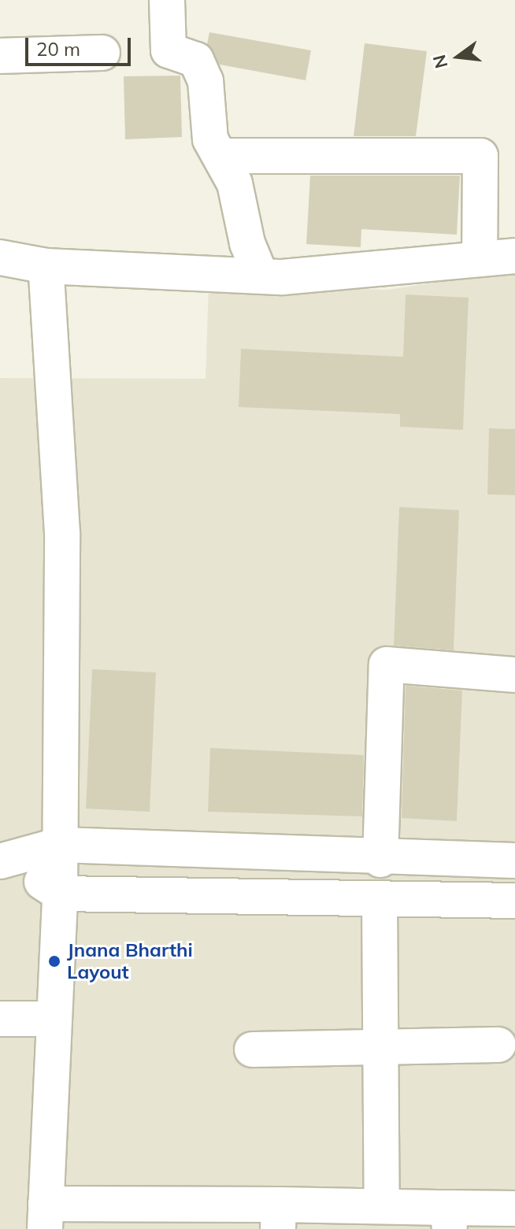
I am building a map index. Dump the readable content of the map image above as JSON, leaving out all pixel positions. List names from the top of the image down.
{
  "places": ["Jnana Bharthi Layout"],
  "scale_bar": "20 m",
  "north": "left"
}
